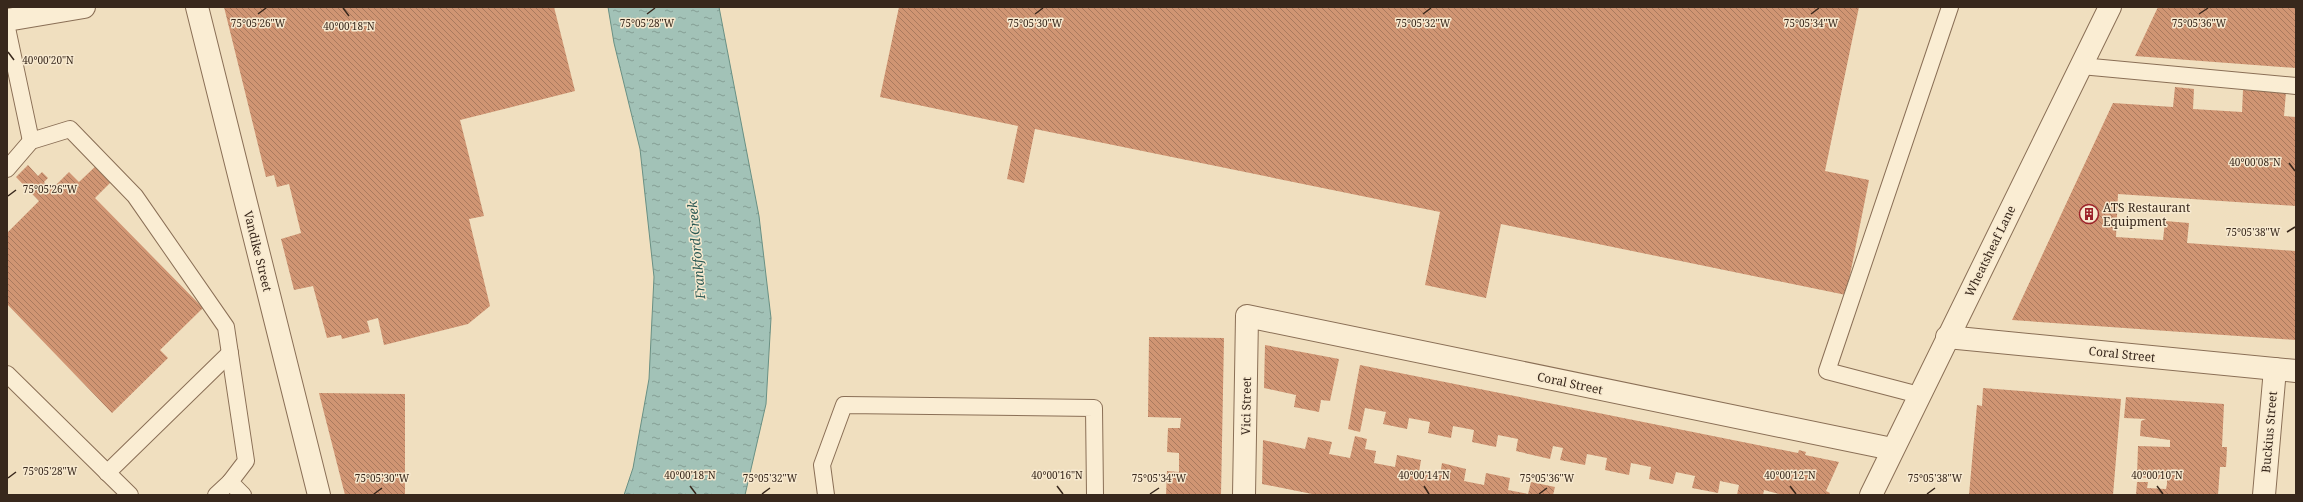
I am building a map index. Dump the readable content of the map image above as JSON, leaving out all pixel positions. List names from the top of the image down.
{
  "streets": {
    "street": [
      "Vandike Street",
      "Wheatsheaf Lane",
      "Coral Street",
      "Vici Street",
      "Buckius Street"
    ]
  },
  "crossings": [
    ["Wheatsheaf Lane", "Coral Street"],
    ["Coral Street", "Vici Street"],
    ["Coral Street", "Buckius Street"]
  ],
  "water": ["Frankford Creek"],
  "places": {
    "building": ["ATS Restaurant Equipment"]
  },
  "coordinates": [
    "75°05'26\"W",
    "75°05'28\"W",
    "75°05'30\"W",
    "75°05'32\"W",
    "75°05'34\"W",
    "75°05'36\"W",
    "40°00'18\"N",
    "40°00'20\"N",
    "40°00'08\"N",
    "75°05'38\"W",
    "40°00'16\"N",
    "40°00'14\"N",
    "40°00'12\"N",
    "40°00'10\"N"
  ]
}
